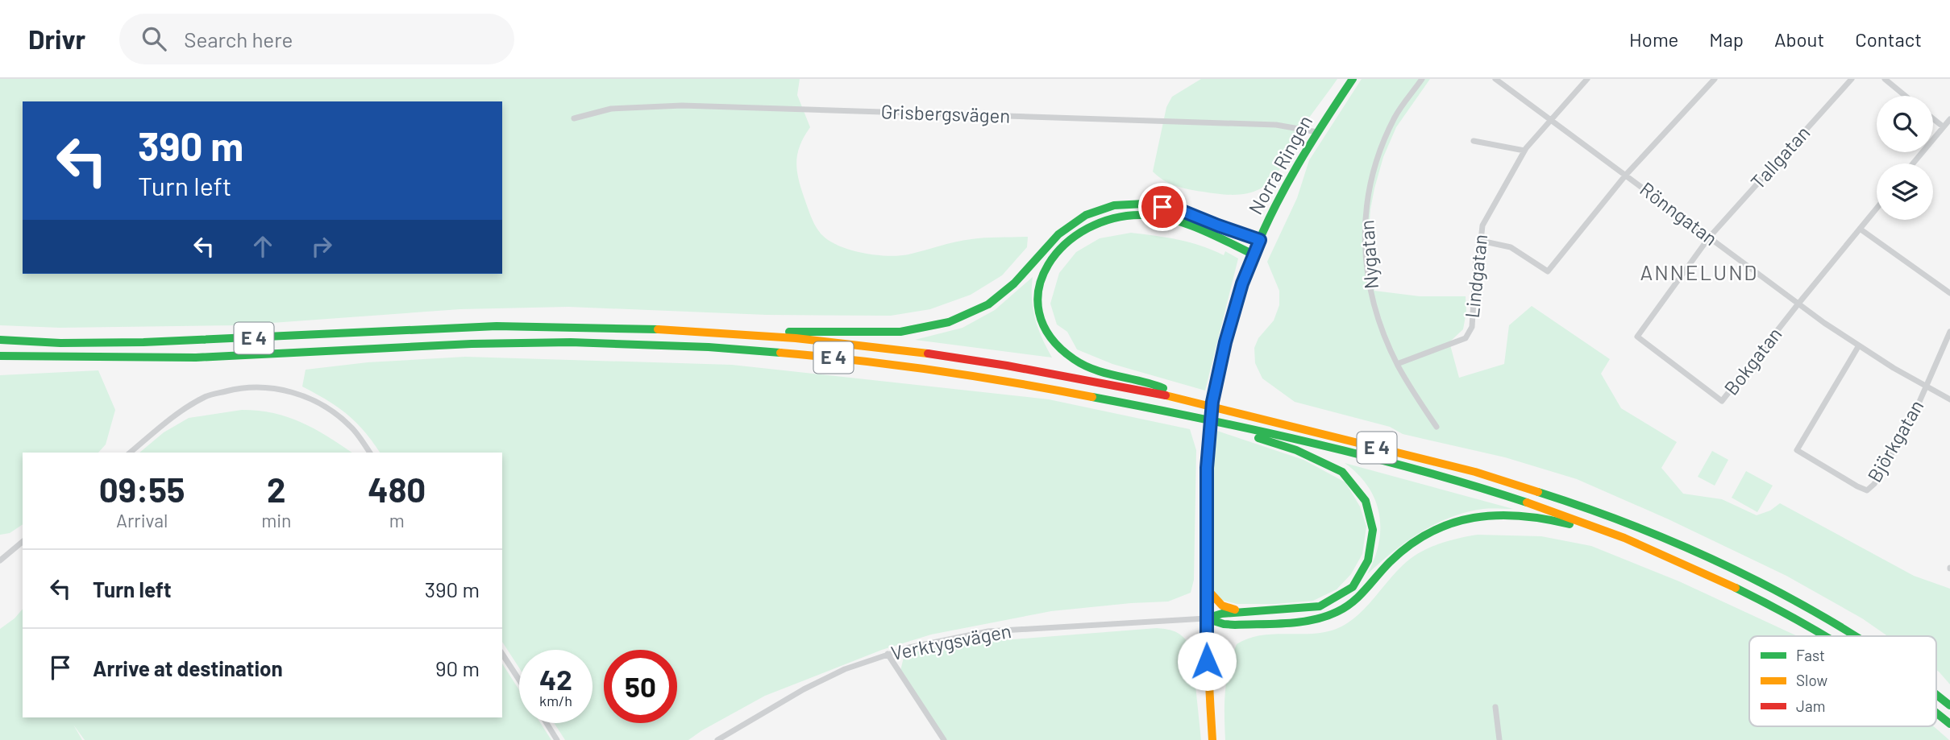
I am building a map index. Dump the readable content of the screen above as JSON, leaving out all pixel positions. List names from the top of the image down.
{
  "streets": {
    "main road": ["Norra Ringen", "E 4"],
    "street": [
      "Grisbergsvägen",
      "Tallgatan",
      "Rönngatan",
      "Nygatan",
      "Lindgatan",
      "Bokgatan",
      "Björkgatan",
      "Verktygsvägen"
    ]
  },
  "crossings": [
    ["Grisbergsvägen", "Norra Ringen"],
    ["Tallgatan", "Rönngatan"],
    ["Tallgatan", "Bokgatan"],
    ["Norra Ringen", "E 4"],
    ["Norra Ringen", "Verktygsvägen"],
    ["Rönngatan", "Lindgatan"],
    ["Rönngatan", "Bokgatan"],
    ["Rönngatan", "Björkgatan"],
    ["Nygatan", "Lindgatan"],
    ["E 4", "Verktygsvägen"]
  ],
  "districts": ["ANNELUND"],
  "legend": ["Fast", "Slow", "Jam"],
  "page": {
    "header": "Drivr",
    "search": "Search here",
    "nav": [
      "Home",
      "Map",
      "About",
      "Contact"
    ],
    "turn": ["390 m", "Turn left"],
    "eta": [
      "09:55",
      "Arrival",
      "2",
      "min",
      "480",
      "m"
    ],
    "list": [
      {
        "name": "Turn left",
        "value": "390 m"
      },
      {
        "name": "Arrive at destination",
        "value": "90 m"
      }
    ],
    "speed": "42 km/h",
    "limit": "50"
  }
}
